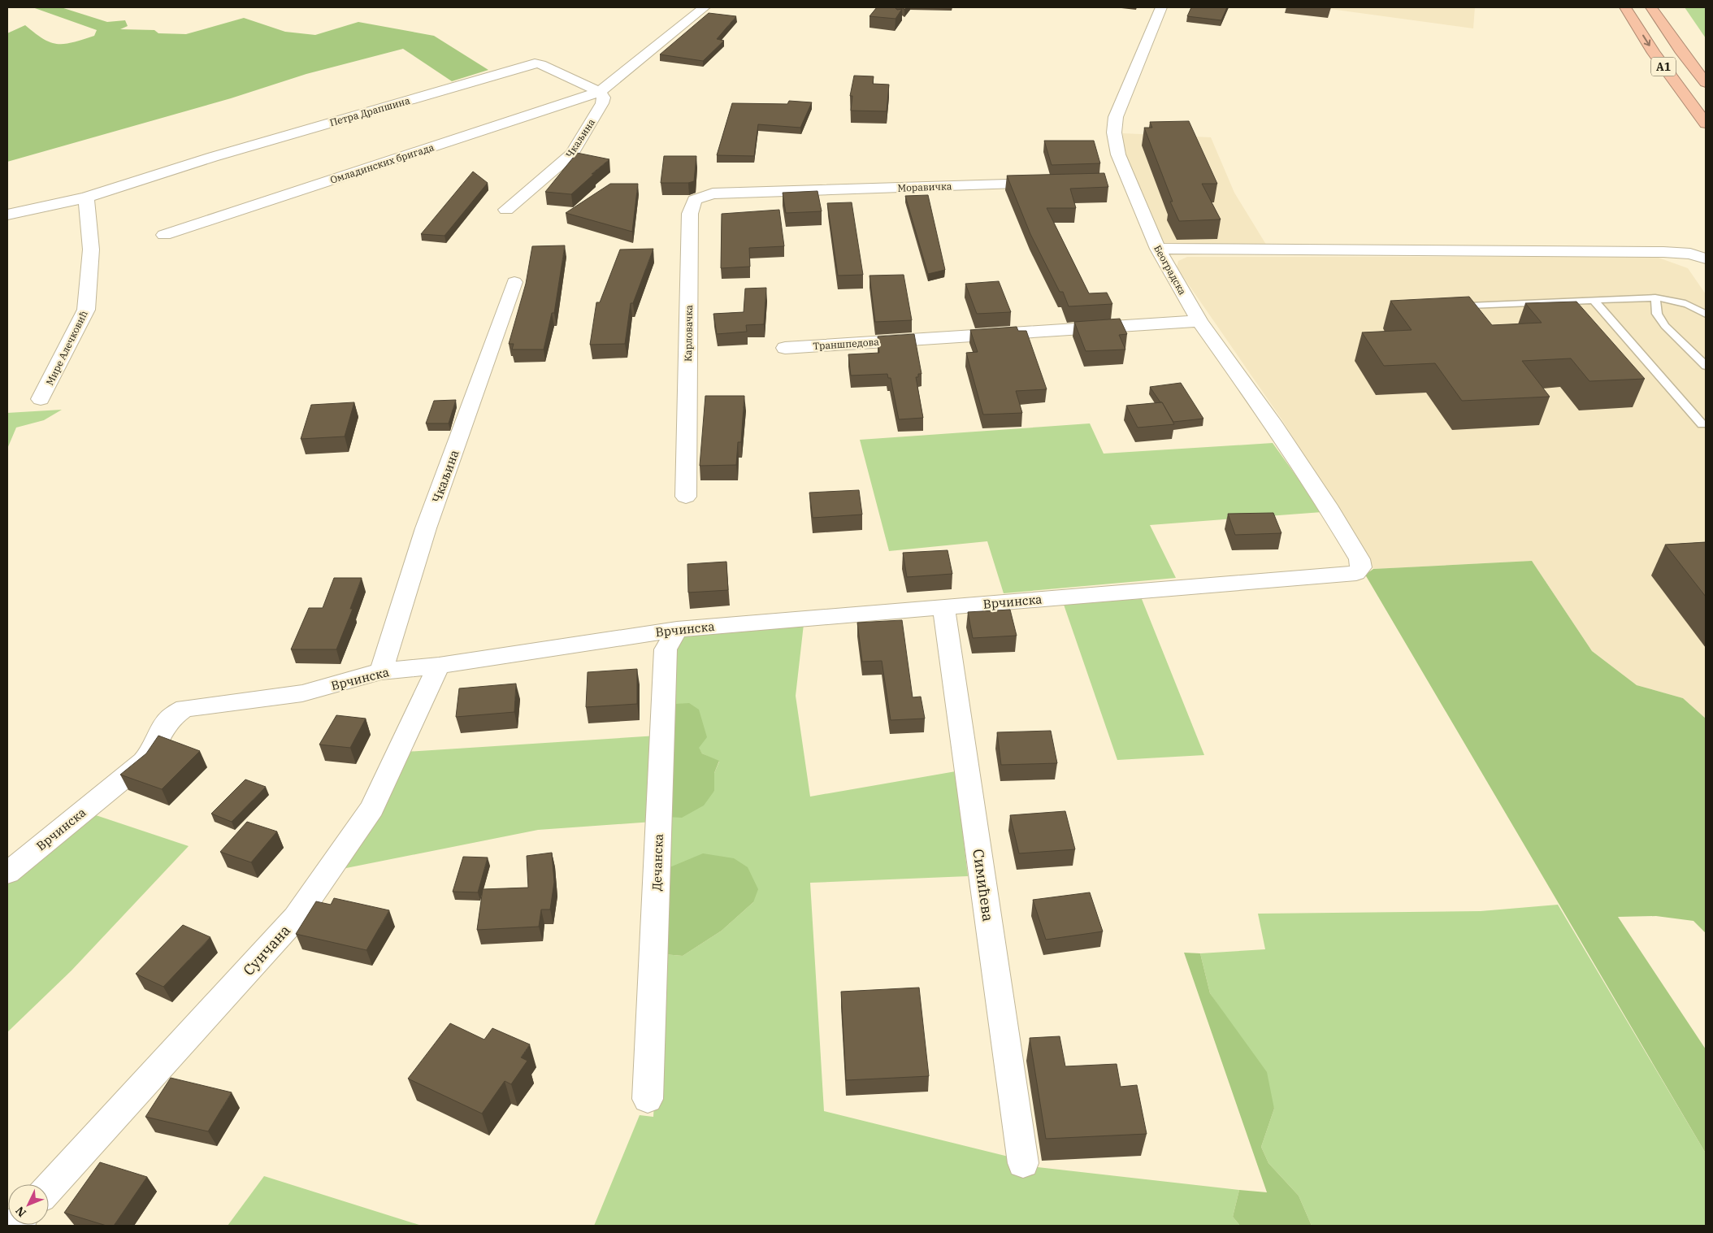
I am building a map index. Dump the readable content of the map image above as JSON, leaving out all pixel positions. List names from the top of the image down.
{
  "streets": {
    "highway": ["A1"],
    "street": [
      "Петра Драпшина",
      "Чкаљина",
      "Омладинских бригада",
      "Моравичка",
      "Београдска",
      "Карловачка",
      "Траншпедова",
      "Мире Алечковић",
      "Врчинска",
      "Дечанска",
      "Симићева",
      "Сунчана"
    ]
  },
  "crossings": [
    ["Петра Драпшина", "Чкаљина"],
    ["Петра Драпшина", "Омладинских бригада"],
    ["Петра Драпшина", "Мире Алечковић"],
    ["Чкаљина", "Омладинских бригада"],
    ["Чкаљина", "Врчинска"],
    ["Моравичка", "Карловачка"],
    ["Београдска", "Траншпедова"],
    ["Београдска", "Врчинска"],
    ["Врчинска", "Дечанска"],
    ["Врчинска", "Симићева"],
    ["Врчинска", "Сунчана"]
  ],
  "north": "bottom left"
}
